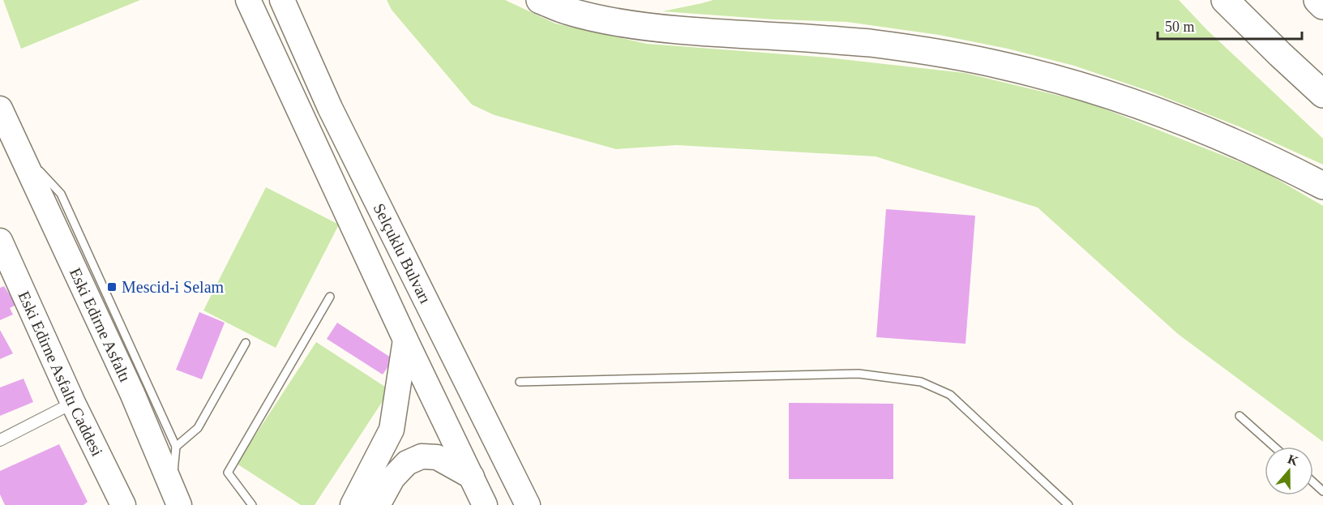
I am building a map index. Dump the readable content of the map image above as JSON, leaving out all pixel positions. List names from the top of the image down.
{
  "streets": {
    "main road": ["Selçuklu Bulvarı", "Eski Edirne Asfaltı", "Eski Edirne Asfaltı Caddesi"]
  },
  "places": {
    "transit": ["Mescid-i Selam"]
  },
  "scale_bar": "50 m",
  "north": "top"
}
